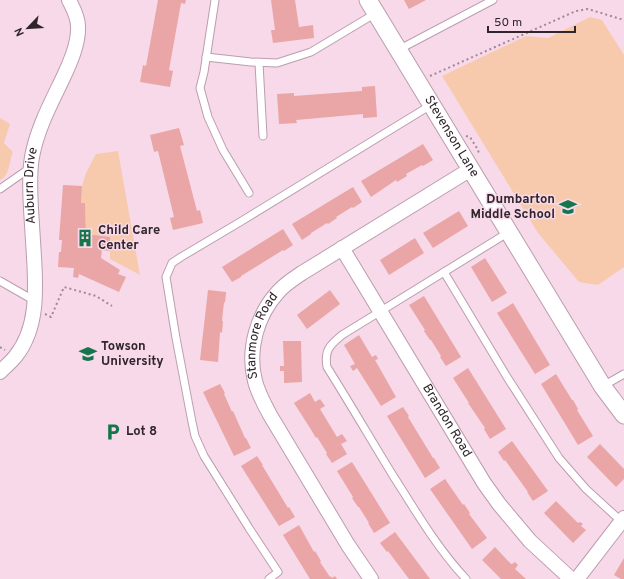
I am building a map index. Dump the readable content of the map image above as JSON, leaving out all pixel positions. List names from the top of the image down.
{
  "streets": {
    "street": [
      "Stevenson Lane",
      "Auburn Drive",
      "Stanmore Road",
      "Brandon Road"
    ]
  },
  "crossings": [
    ["Stevenson Lane", "Stanmore Road"],
    ["Stanmore Road", "Brandon Road"]
  ],
  "places": {
    "school or university": ["Dumbarton Middle School", "Towson University"],
    "building": ["Child Care Center"],
    "parking": ["Lot 8"]
  },
  "scale_bar": "50 m",
  "north": "bottom left"
}
